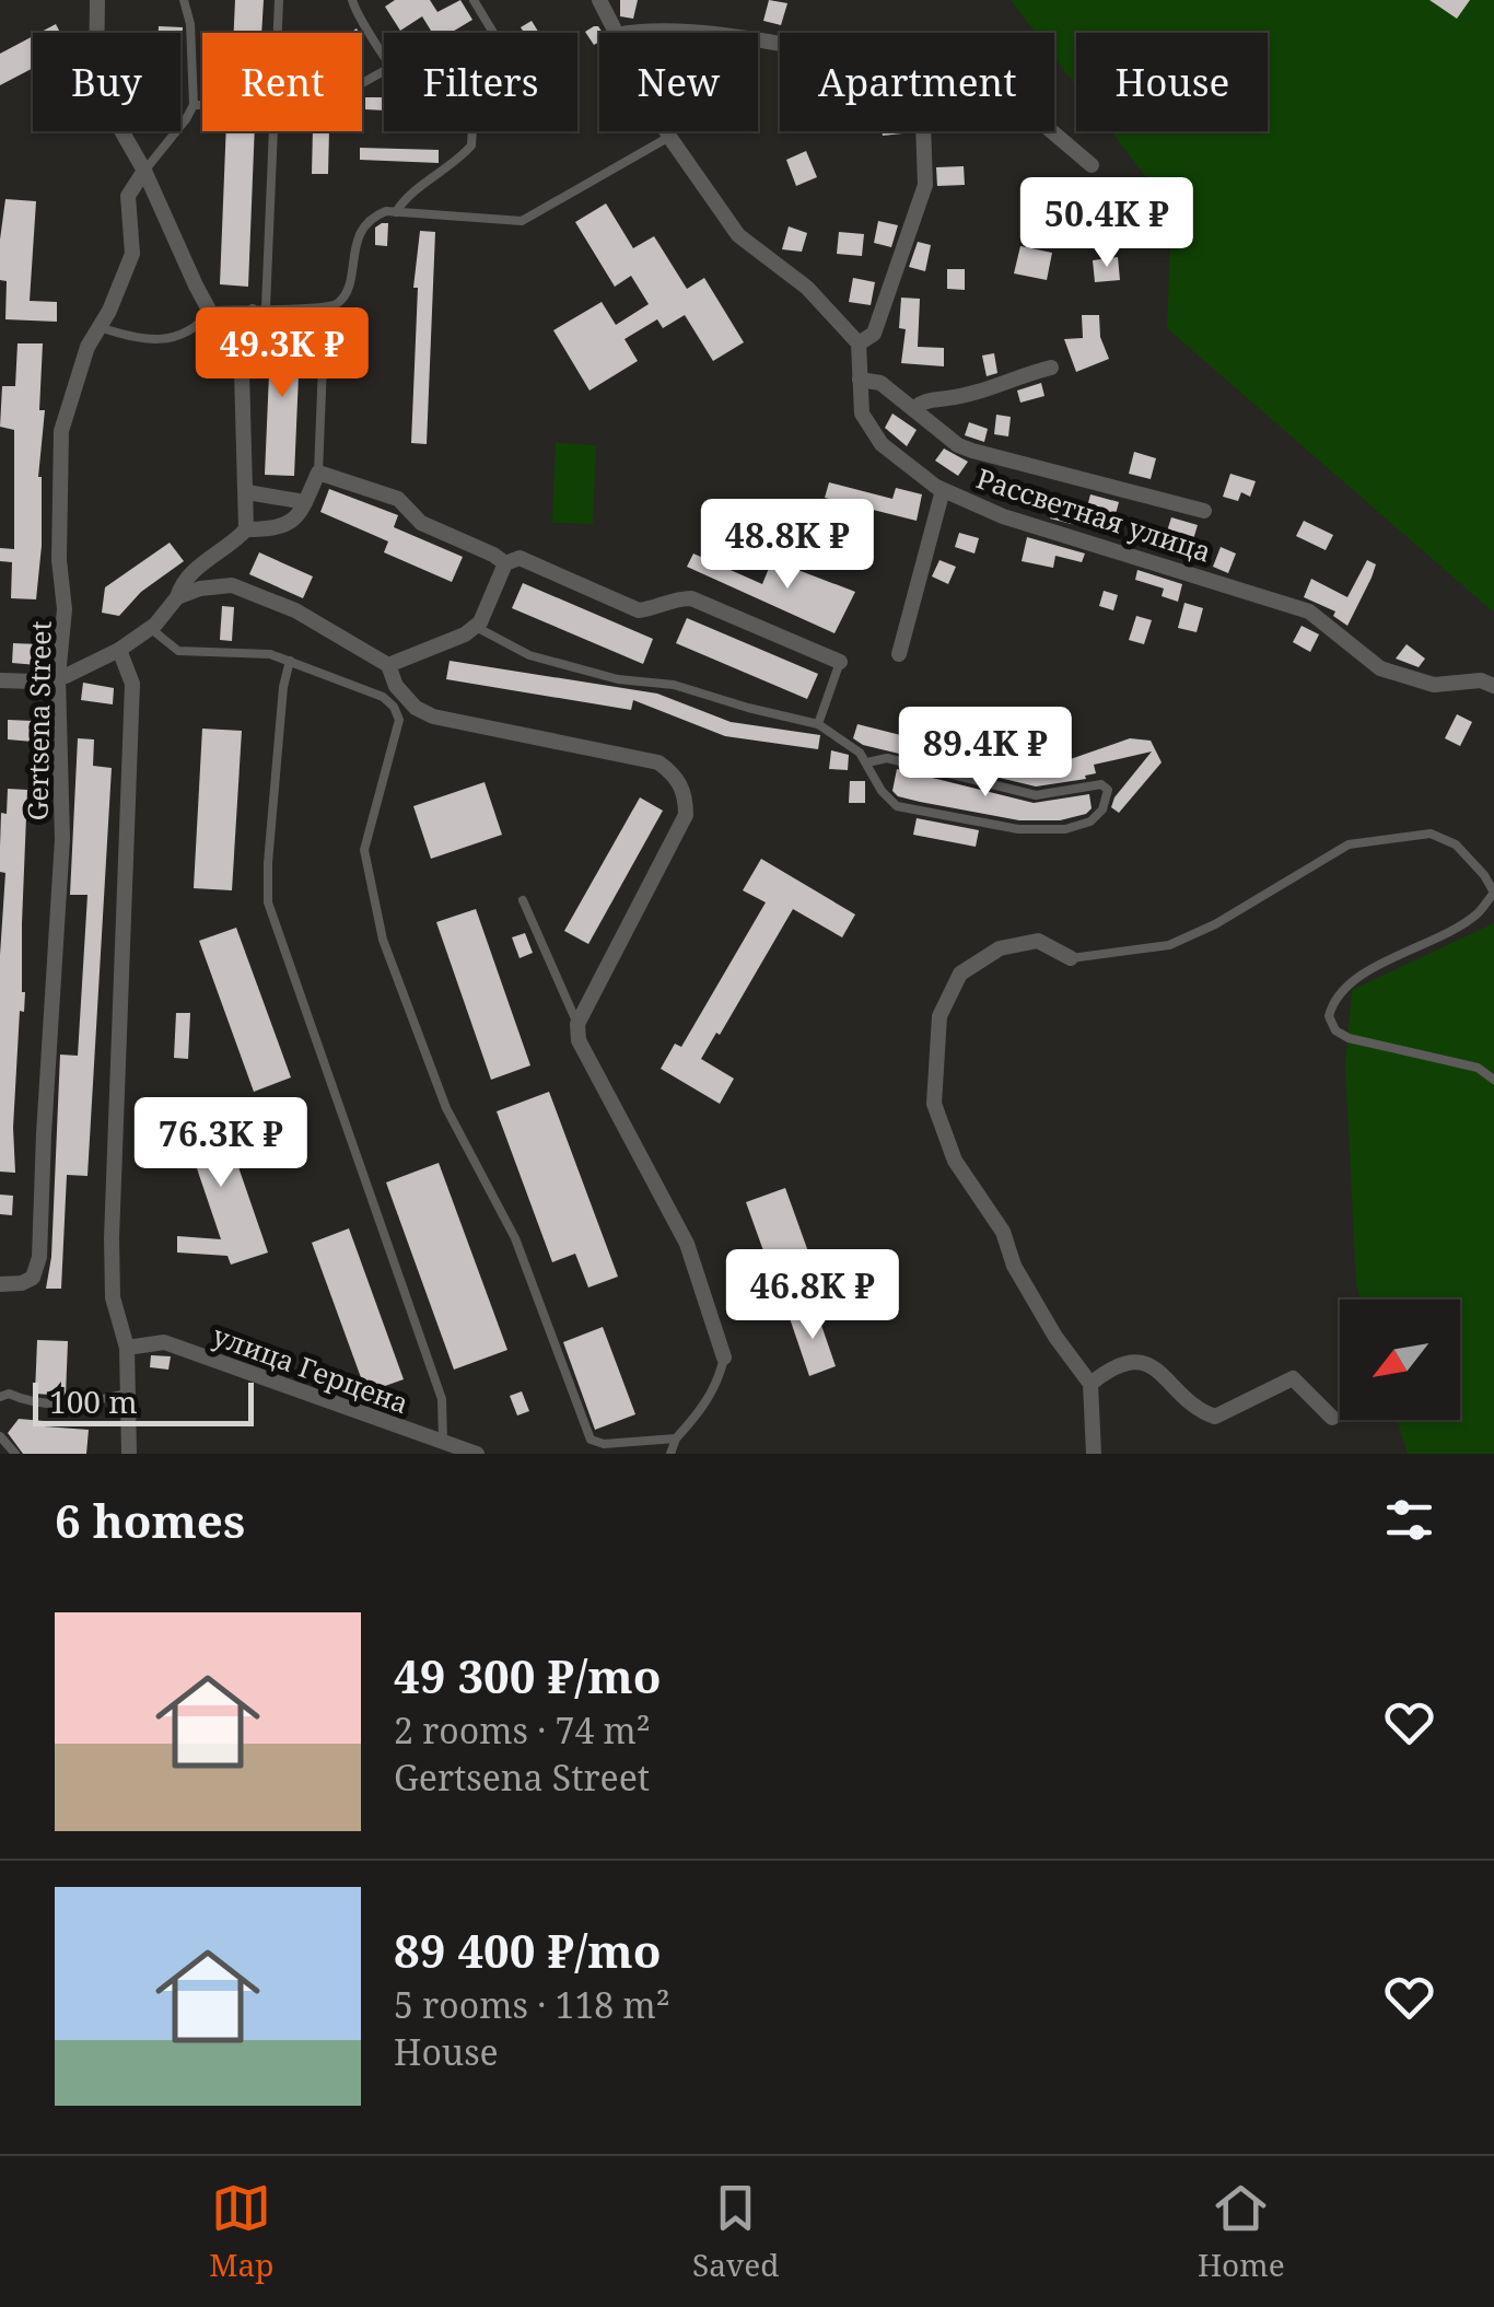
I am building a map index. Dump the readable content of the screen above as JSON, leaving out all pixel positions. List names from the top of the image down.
{
  "streets": {
    "street": ["Рассветная улица", "Gertsena Street", "улица Герцена"]
  },
  "scale_bar": "100 m",
  "north": "bottom left",
  "page": {
    "chip": [
      "Buy",
      "Rent",
      "Filters",
      "New",
      "Apartment",
      "House"
    ],
    "price": [
      "50.4K ₽",
      "49.3K ₽",
      "48.8K ₽",
      "89.4K ₽",
      "76.3K ₽",
      "46.8K ₽"
    ],
    "scale": "100 m",
    "heading": "6 homes",
    "list": [
      {
        "name": "49 300 ₽/mo",
        "note": "2 rooms · 74 m² · Gertsena Street"
      },
      {
        "name": "89 400 ₽/mo",
        "note": "5 rooms · 118 m² · House"
      }
    ],
    "tabs": ["Map", "Saved", "Home"]
  }
}
